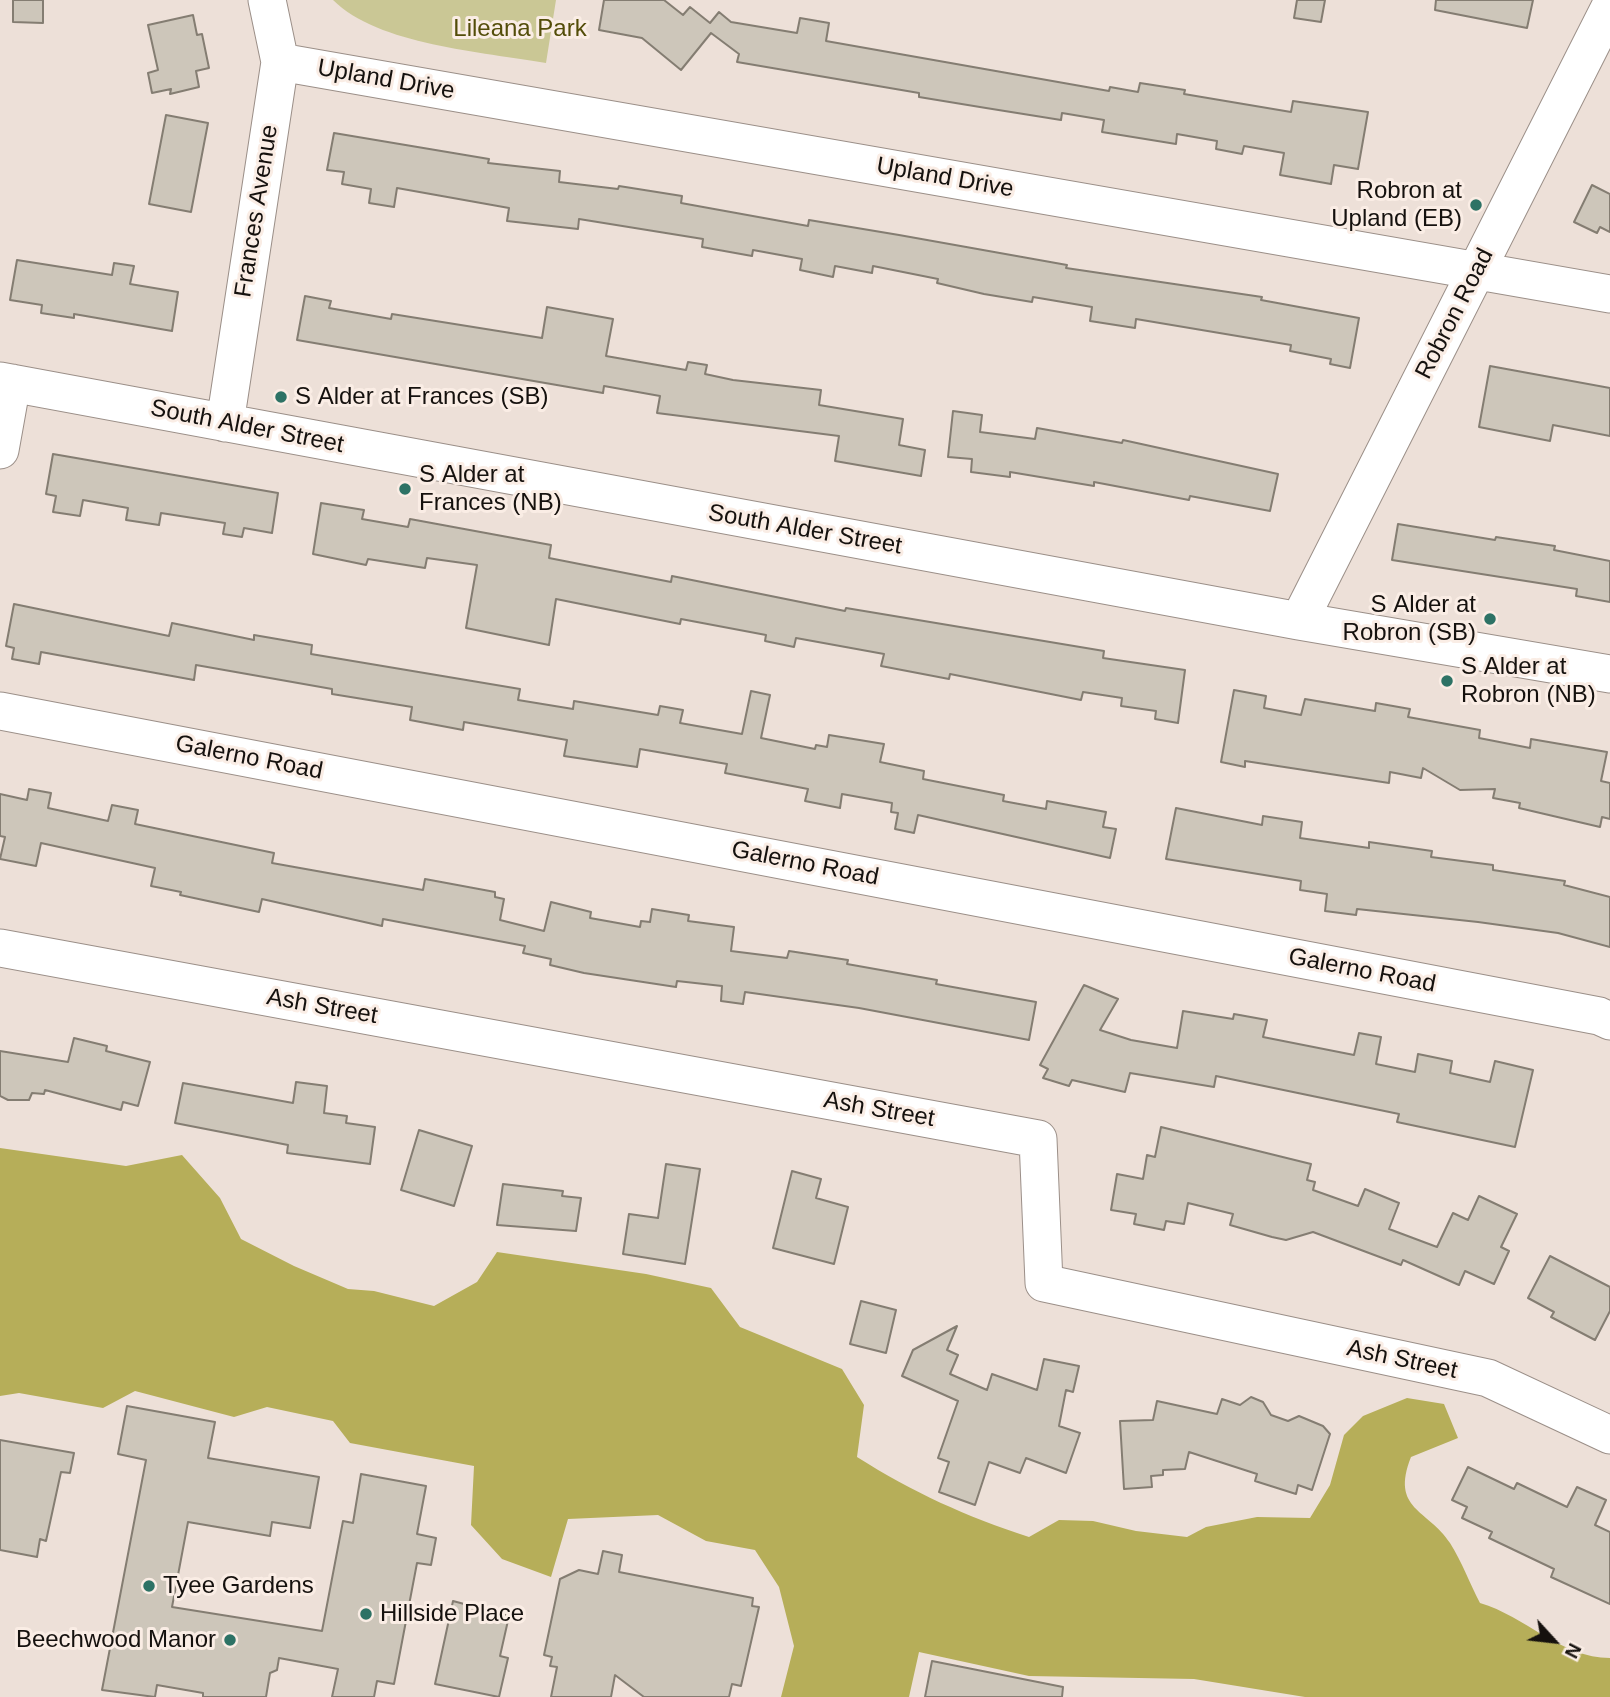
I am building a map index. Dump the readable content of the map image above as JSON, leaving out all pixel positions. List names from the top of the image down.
{
  "streets": {
    "street": [
      "Upland Drive",
      "Frances Avenue",
      "Robron Road",
      "South Alder Street",
      "Galerno Road",
      "Ash Street"
    ]
  },
  "crossings": [
    ["Upland Drive", "Frances Avenue"],
    ["Upland Drive", "Robron Road"],
    ["Frances Avenue", "South Alder Street"],
    ["Robron Road", "South Alder Street"]
  ],
  "parks": ["Lileana Park"],
  "places": [
    "Robron at Upland (EB)",
    "S Alder at Frances (SB)",
    "S Alder at Frances (NB)",
    "S Alder at Robron (SB)",
    "S Alder at Robron (NB)",
    "Tyee Gardens",
    "Hillside Place",
    "Beechwood Manor"
  ],
  "north": "bottom right"
}
